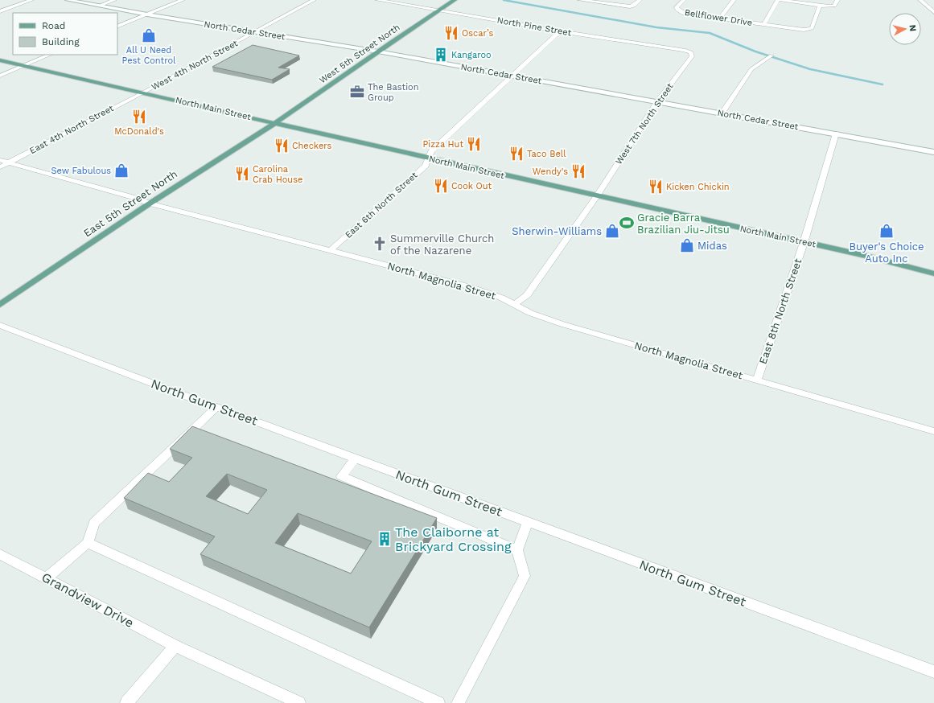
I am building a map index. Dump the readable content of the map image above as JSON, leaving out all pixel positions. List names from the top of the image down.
{
  "streets": {
    "main road": ["West 5th Street North", "North Main Street", "East 5th Street North"],
    "street": [
      "Bellflower Drive",
      "North Pine Street",
      "North Cedar Street",
      "West 4th North Street",
      "West 7th North Street",
      "East 4th North Street",
      "East 6th North Street",
      "North Magnolia Street",
      "East 8th North Street",
      "North Gum Street",
      "Grandview Drive"
    ]
  },
  "crossings": [
    ["North Pine Street", "West 5th Street North"],
    ["North Pine Street", "West 7th North Street"],
    ["North Pine Street", "East 6th North Street"],
    ["North Cedar Street", "West 5th Street North"],
    ["North Cedar Street", "West 4th North Street"],
    ["North Cedar Street", "West 7th North Street"],
    ["North Cedar Street", "East 6th North Street"],
    ["North Cedar Street", "East 8th North Street"],
    ["West 5th Street North", "North Main Street"],
    ["West 5th Street North", "East 5th Street North"],
    ["West 4th North Street", "North Main Street"],
    ["West 4th North Street", "East 4th North Street"],
    ["North Main Street", "West 7th North Street"],
    ["North Main Street", "East 4th North Street"],
    ["North Main Street", "East 5th Street North"],
    ["North Main Street", "East 6th North Street"],
    ["North Main Street", "East 8th North Street"],
    ["West 7th North Street", "North Magnolia Street"],
    ["East 4th North Street", "North Magnolia Street"],
    ["East 5th Street North", "North Magnolia Street"],
    ["East 6th North Street", "North Magnolia Street"],
    ["North Magnolia Street", "East 8th North Street"]
  ],
  "places": {
    "restaurant": [
      "Oscar’s",
      "McDonald's",
      "Pizza Hut",
      "Checkers",
      "Taco Bell",
      "Wendy's",
      "Carolina Crab House",
      "Cook Out",
      "Kicken Chickin"
    ],
    "shop": [
      "All U Need Pest Control",
      "Sew Fabulous",
      "Sherwin-Williams",
      "Buyer's Choice Auto Inc",
      "Midas"
    ],
    "building": ["Kangaroo", "The Claiborne at Brickyard Crossing"],
    "office": ["The Bastion Group"],
    "sports": ["Gracie Barra Brazilian Jiu-Jitsu"],
    "church": ["Summerville Church of the Nazarene"]
  },
  "legend": ["Road", "Building"],
  "north": "right"
}
